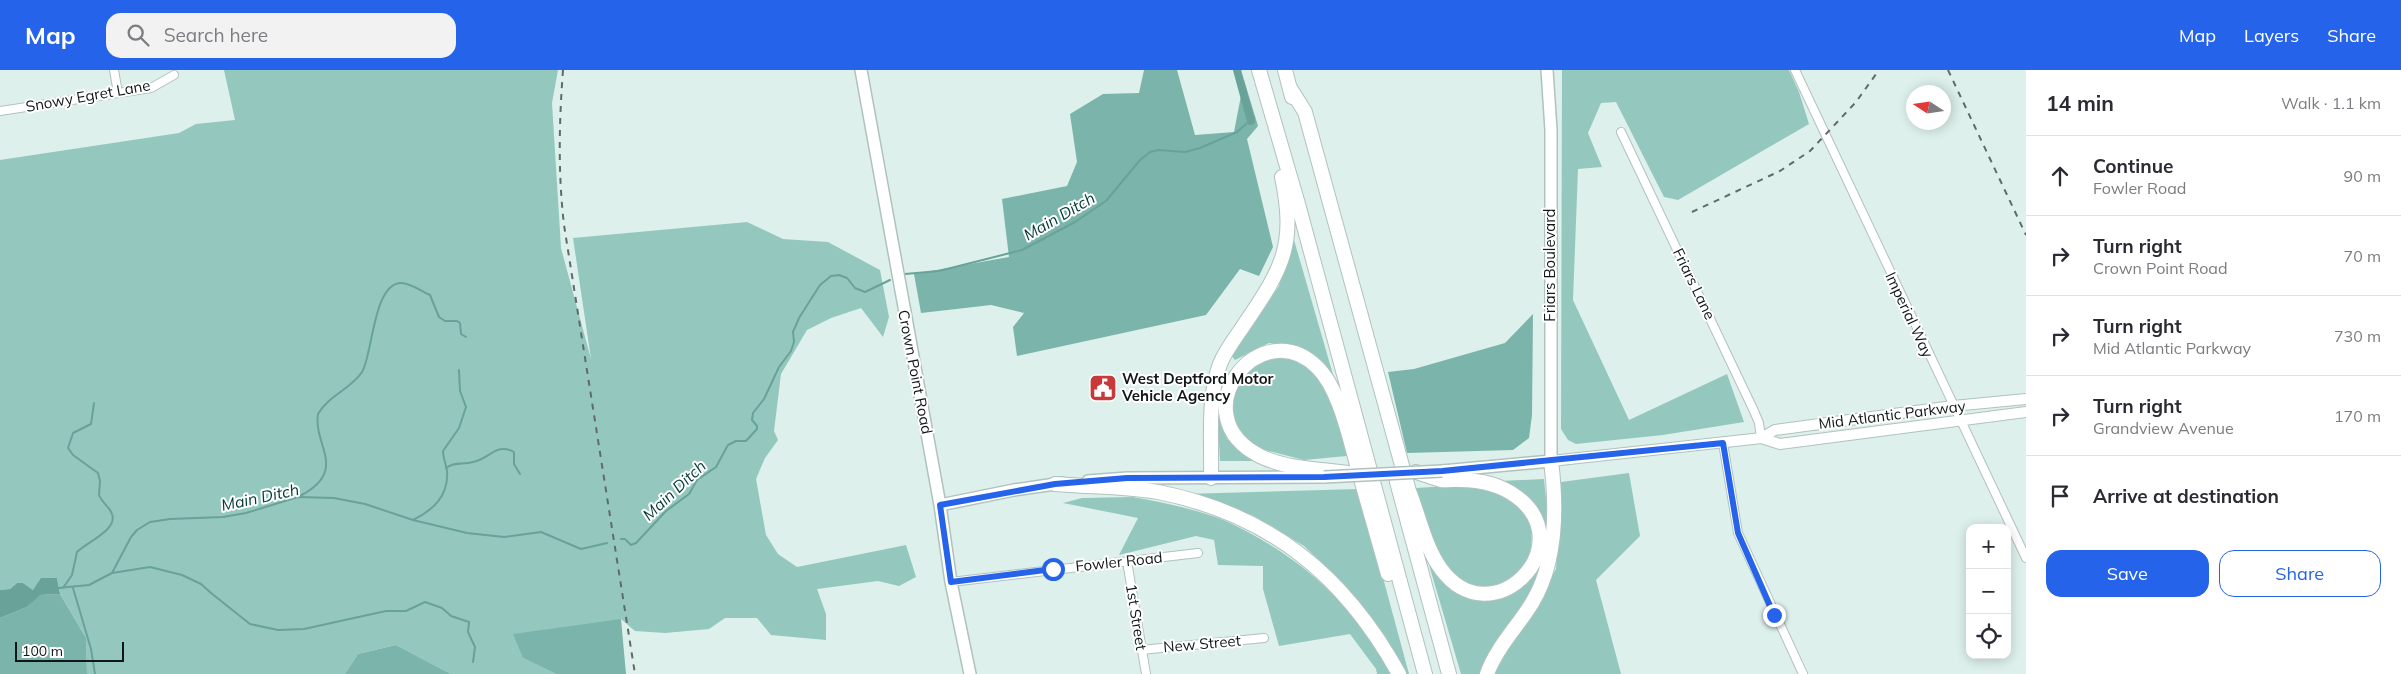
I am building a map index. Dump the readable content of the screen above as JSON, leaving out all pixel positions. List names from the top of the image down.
{
  "streets": {
    "main road": ["Friars Boulevard", "Crown Point Road", "Mid Atlantic Parkway"],
    "street": [
      "Snowy Egret Lane",
      "Friars Lane",
      "Imperial Way",
      "Fowler Road",
      "1st Street",
      "New Street"
    ]
  },
  "crossings": [
    ["Friars Boulevard", "Mid Atlantic Parkway"],
    ["Friars Lane", "Mid Atlantic Parkway"],
    ["Imperial Way", "Mid Atlantic Parkway"],
    ["Crown Point Road", "Fowler Road"],
    ["Fowler Road", "1st Street"],
    ["1st Street", "New Street"]
  ],
  "water": ["Main Ditch"],
  "places": {
    "public building": ["West Deptford Motor Vehicle Agency"]
  },
  "scale_bar": "100 m",
  "north": "left",
  "page": {
    "header": "Map",
    "search": "Search here",
    "nav": ["Map", "Layers", "Share"],
    "heading": ["14 min", "Walk · 1.1 km"],
    "list": [
      ["Continue", "Fowler Road", "90 m"],
      ["Turn right", "Crown Point Road", "70 m"],
      ["Turn right", "Mid Atlantic Parkway", "730 m"],
      ["Turn right", "Grandview Avenue", "170 m"],
      "Arrive at destination"
    ],
    "map_buttons": ["+", "−"],
    "buttons": ["Save", "Share"],
    "scale": "100 m"
  }
}
